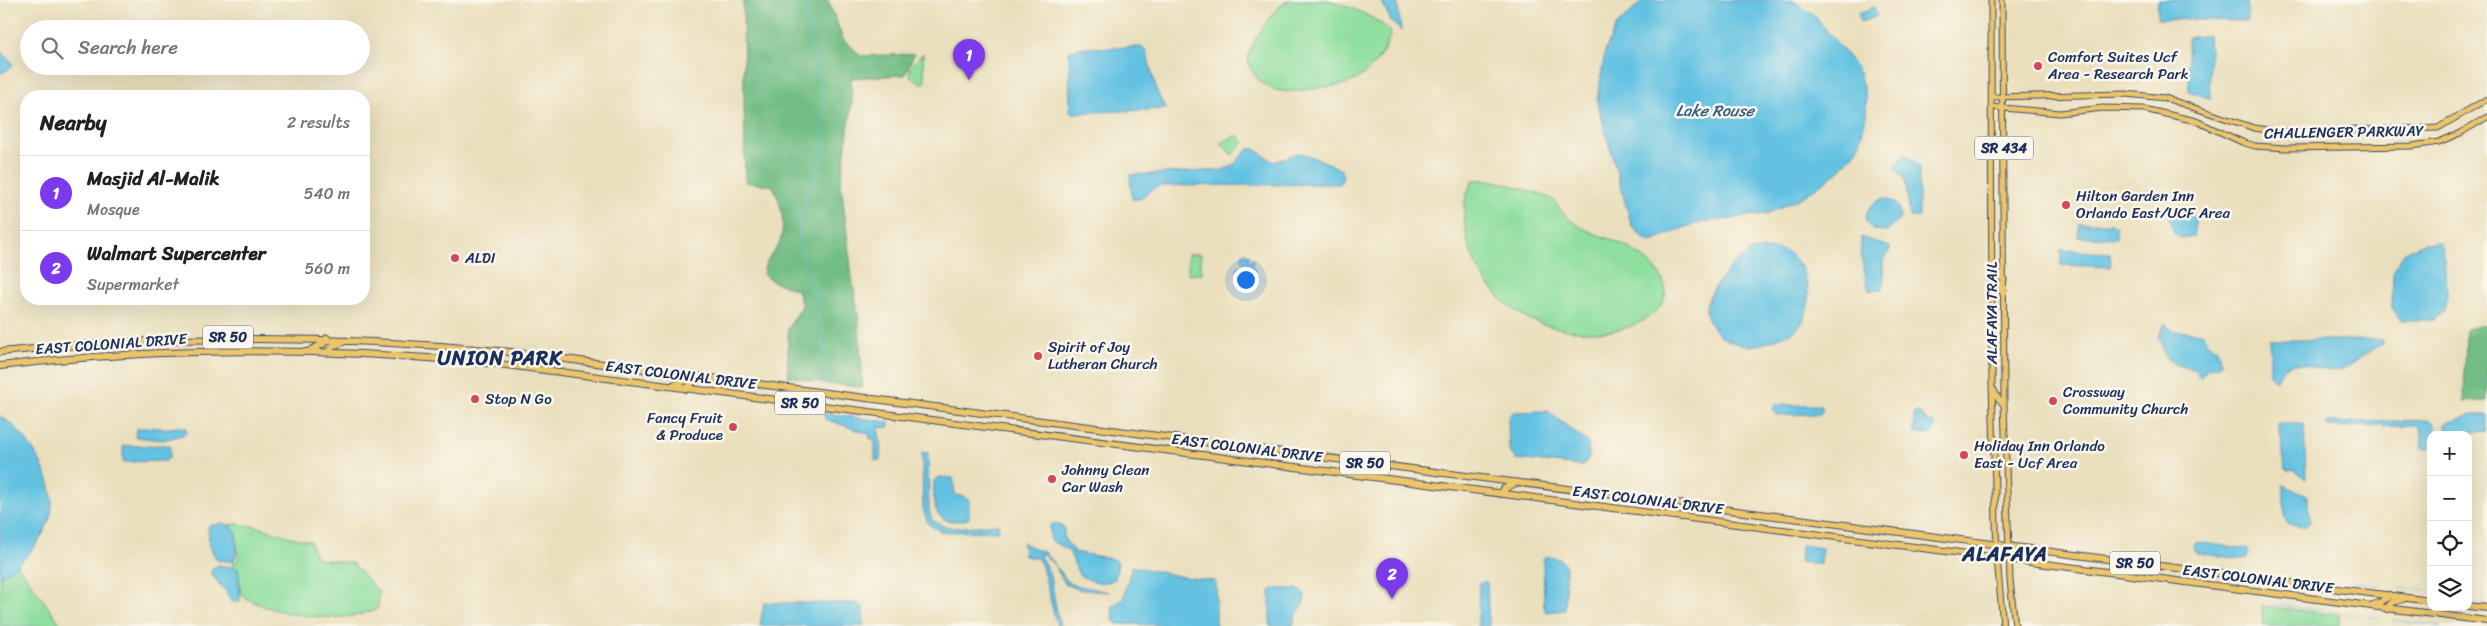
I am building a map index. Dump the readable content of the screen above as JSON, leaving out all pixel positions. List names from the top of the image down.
{
  "streets": {
    "highway": ["SR 50", "EAST COLONIAL DRIVE"],
    "main road": ["CHALLENGER PARKWAY", "SR 434", "ALAFAYA TRAIL"]
  },
  "crossings": [
    ["CHALLENGER PARKWAY", "ALAFAYA TRAIL"],
    ["ALAFAYA TRAIL", "EAST COLONIAL DRIVE"]
  ],
  "districts": ["UNION PARK", "ALAFAYA"],
  "water": ["Lake Rouse"],
  "places": [
    "Comfort Suites Ucf Area - Research Park",
    "Hilton Garden Inn Orlando East/UCF Area",
    "ALDI",
    "Spirit of Joy Lutheran Church",
    "Stop N Go",
    "Crossway Community Church",
    "Fancy Fruit & Produce",
    "Holiday Inn Orlando East - Ucf Area",
    "Johnny Clean Car Wash"
  ],
  "page": {
    "search": "Search here",
    "pins": ["1", "2"],
    "heading": ["Nearby", "2 results"],
    "list": [
      {
        "mark": "1",
        "name": "Masjid Al-Malik",
        "note": "Mosque",
        "value": "540 m"
      },
      {
        "mark": "2",
        "name": "Walmart Supercenter",
        "note": "Supermarket",
        "value": "560 m"
      }
    ],
    "map_buttons": ["+", "−"]
  }
}
